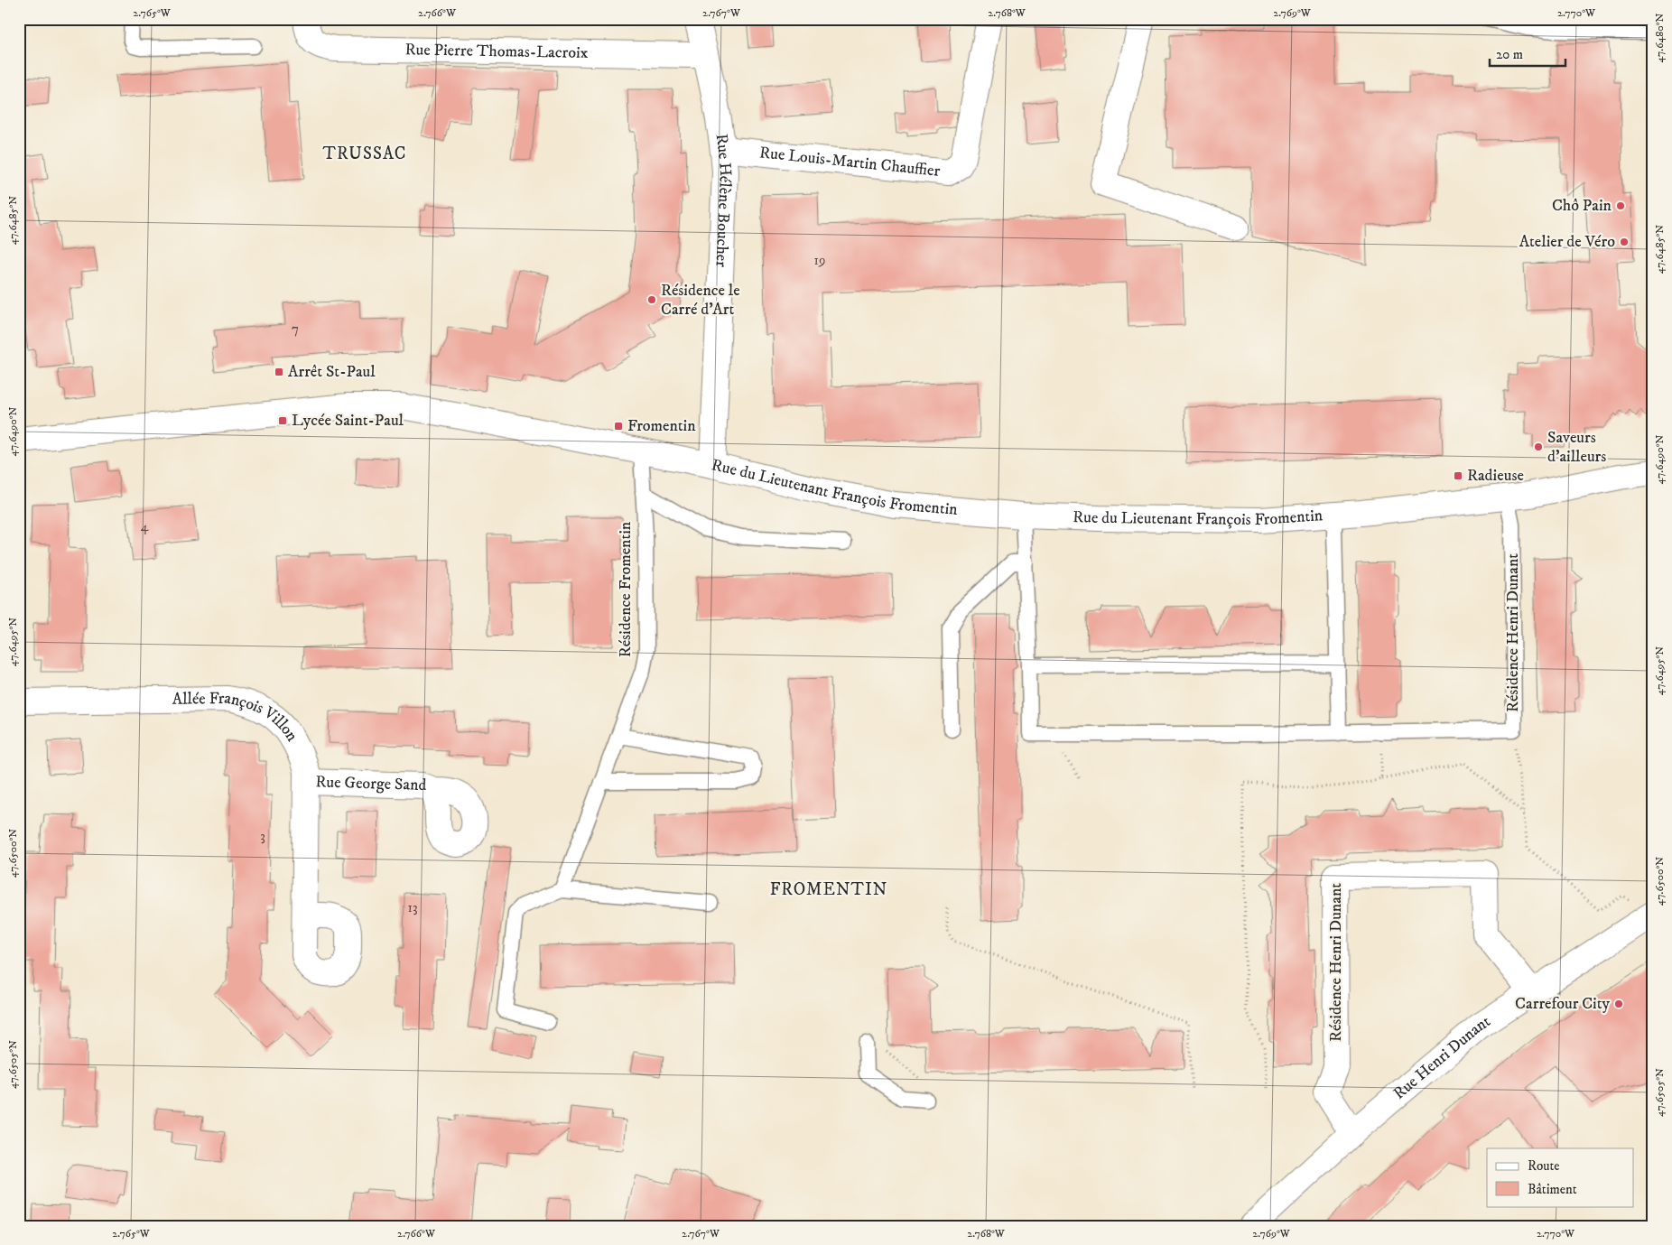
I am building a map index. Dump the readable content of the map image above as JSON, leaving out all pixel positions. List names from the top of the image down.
{
  "streets": {
    "street": [
      "Rue Pierre Thomas-Lacroix",
      "Rue Louis-Martin Chauffier",
      "Rue Hélène Boucher",
      "Rue du Lieutenant François Fromentin",
      "Résidence Henri Dunant",
      "Allée François Villon",
      "Rue George Sand",
      "Rue Henri Dunant"
    ],
    "lane": ["Résidence Fromentin"]
  },
  "crossings": [
    ["Rue Pierre Thomas-Lacroix", "Rue Hélène Boucher"],
    ["Rue Louis-Martin Chauffier", "Rue Hélène Boucher"],
    ["Rue Hélène Boucher", "Rue du Lieutenant François Fromentin"],
    ["Rue du Lieutenant François Fromentin", "Résidence Fromentin"],
    ["Rue du Lieutenant François Fromentin", "Résidence Henri Dunant"],
    ["Résidence Henri Dunant", "Rue Henri Dunant"],
    ["Allée François Villon", "Rue George Sand"]
  ],
  "districts": ["TRUSSAC", "FROMENTIN"],
  "places": {
    "other": [
      "Chô Pain",
      "Atelier de Véro",
      "Résidence le Carré d'Art",
      "Saveurs d'ailleurs",
      "Carrefour City"
    ],
    "transit": [
      "Arrêt St-Paul",
      "Lycée Saint-Paul",
      "Fromentin",
      "Radieuse"
    ]
  },
  "house_numbers": [
    "19",
    "7",
    "4",
    "3",
    "13"
  ],
  "legend": ["Route", "Bâtiment"],
  "scale_bar": "20 m",
  "coordinates": [
    "2.765°W",
    "2.766°W",
    "2.767°W",
    "2.768°W",
    "2.769°W",
    "2.770°W",
    "47.6480°N",
    "47.6485°N",
    "47.6490°N",
    "47.6495°N",
    "47.6500°N",
    "47.6505°N"
  ]
}
